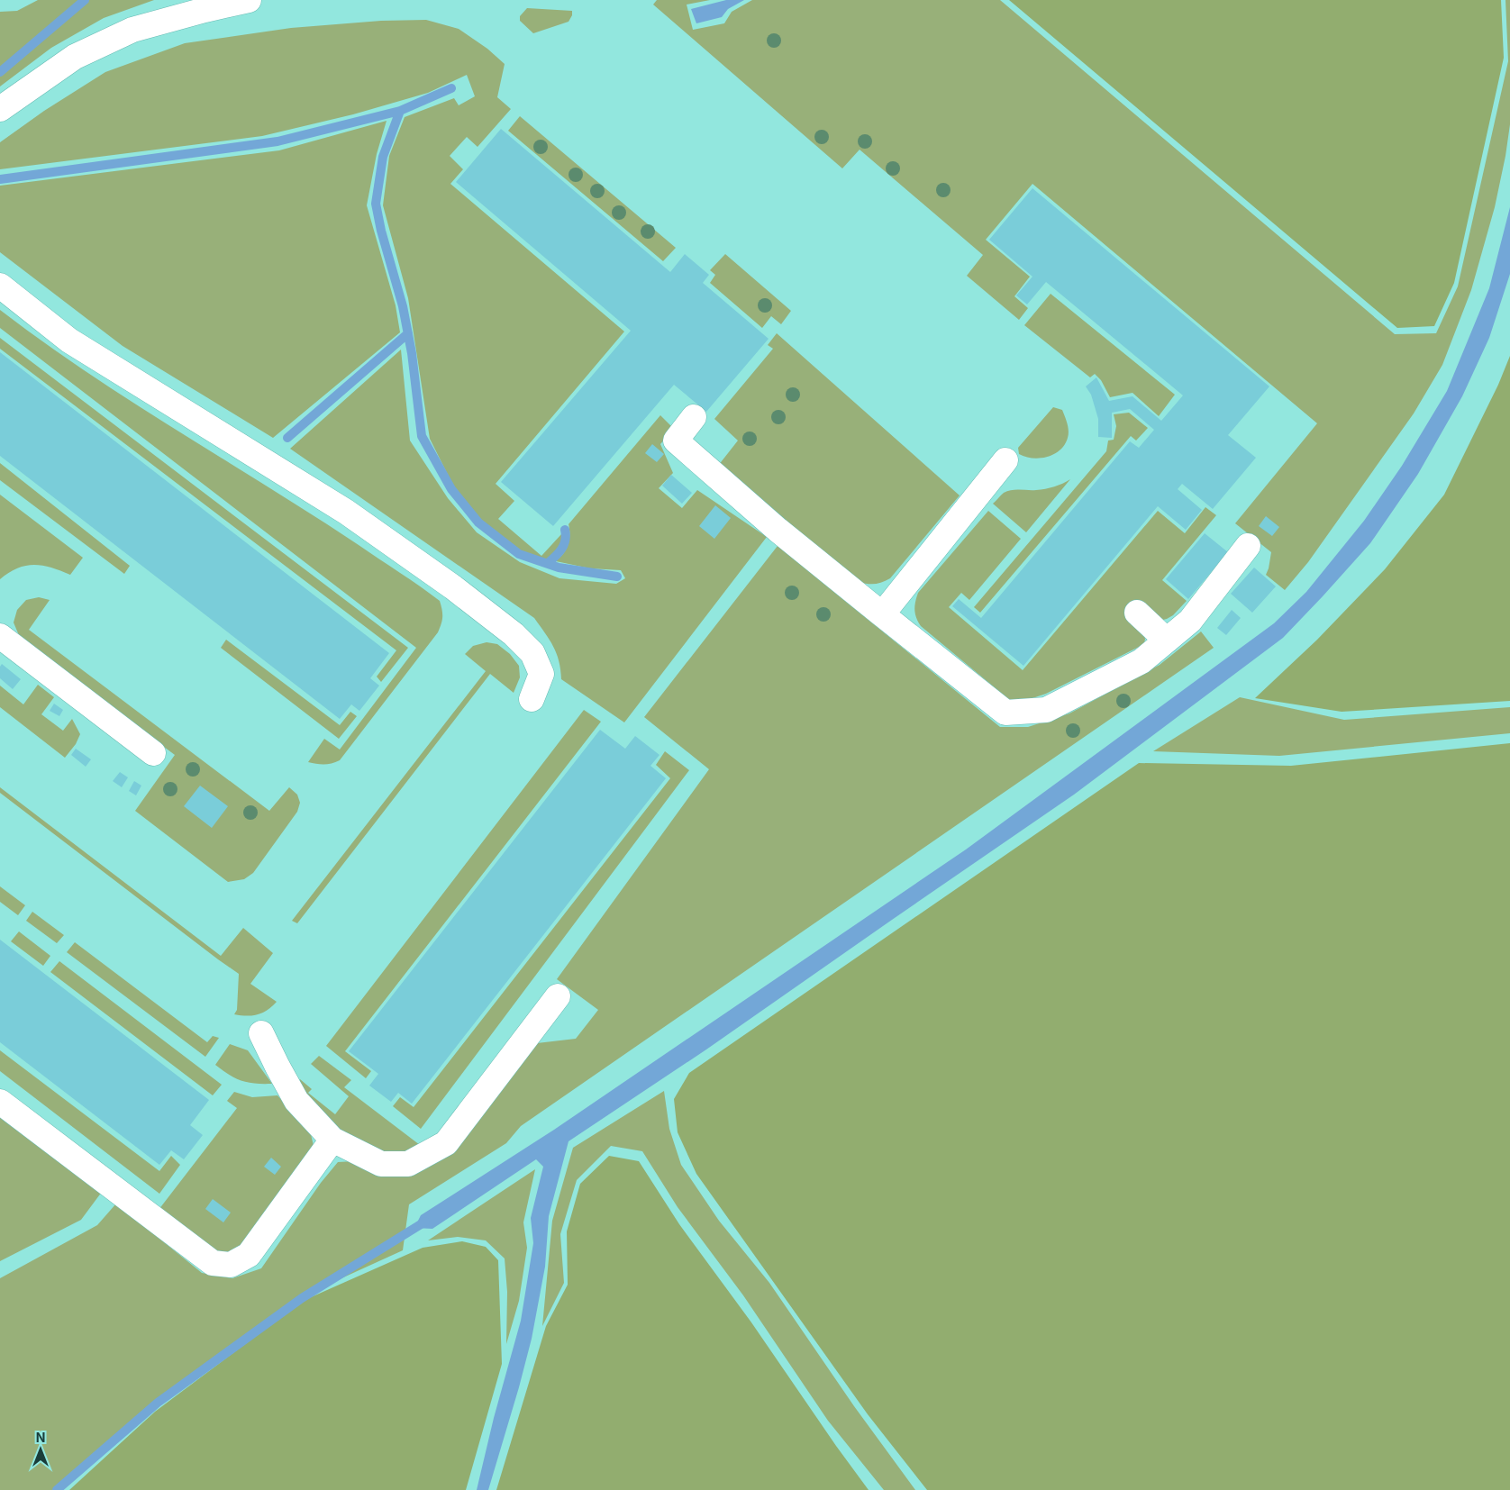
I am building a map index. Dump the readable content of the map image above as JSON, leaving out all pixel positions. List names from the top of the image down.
{
  "north": "top"
}
